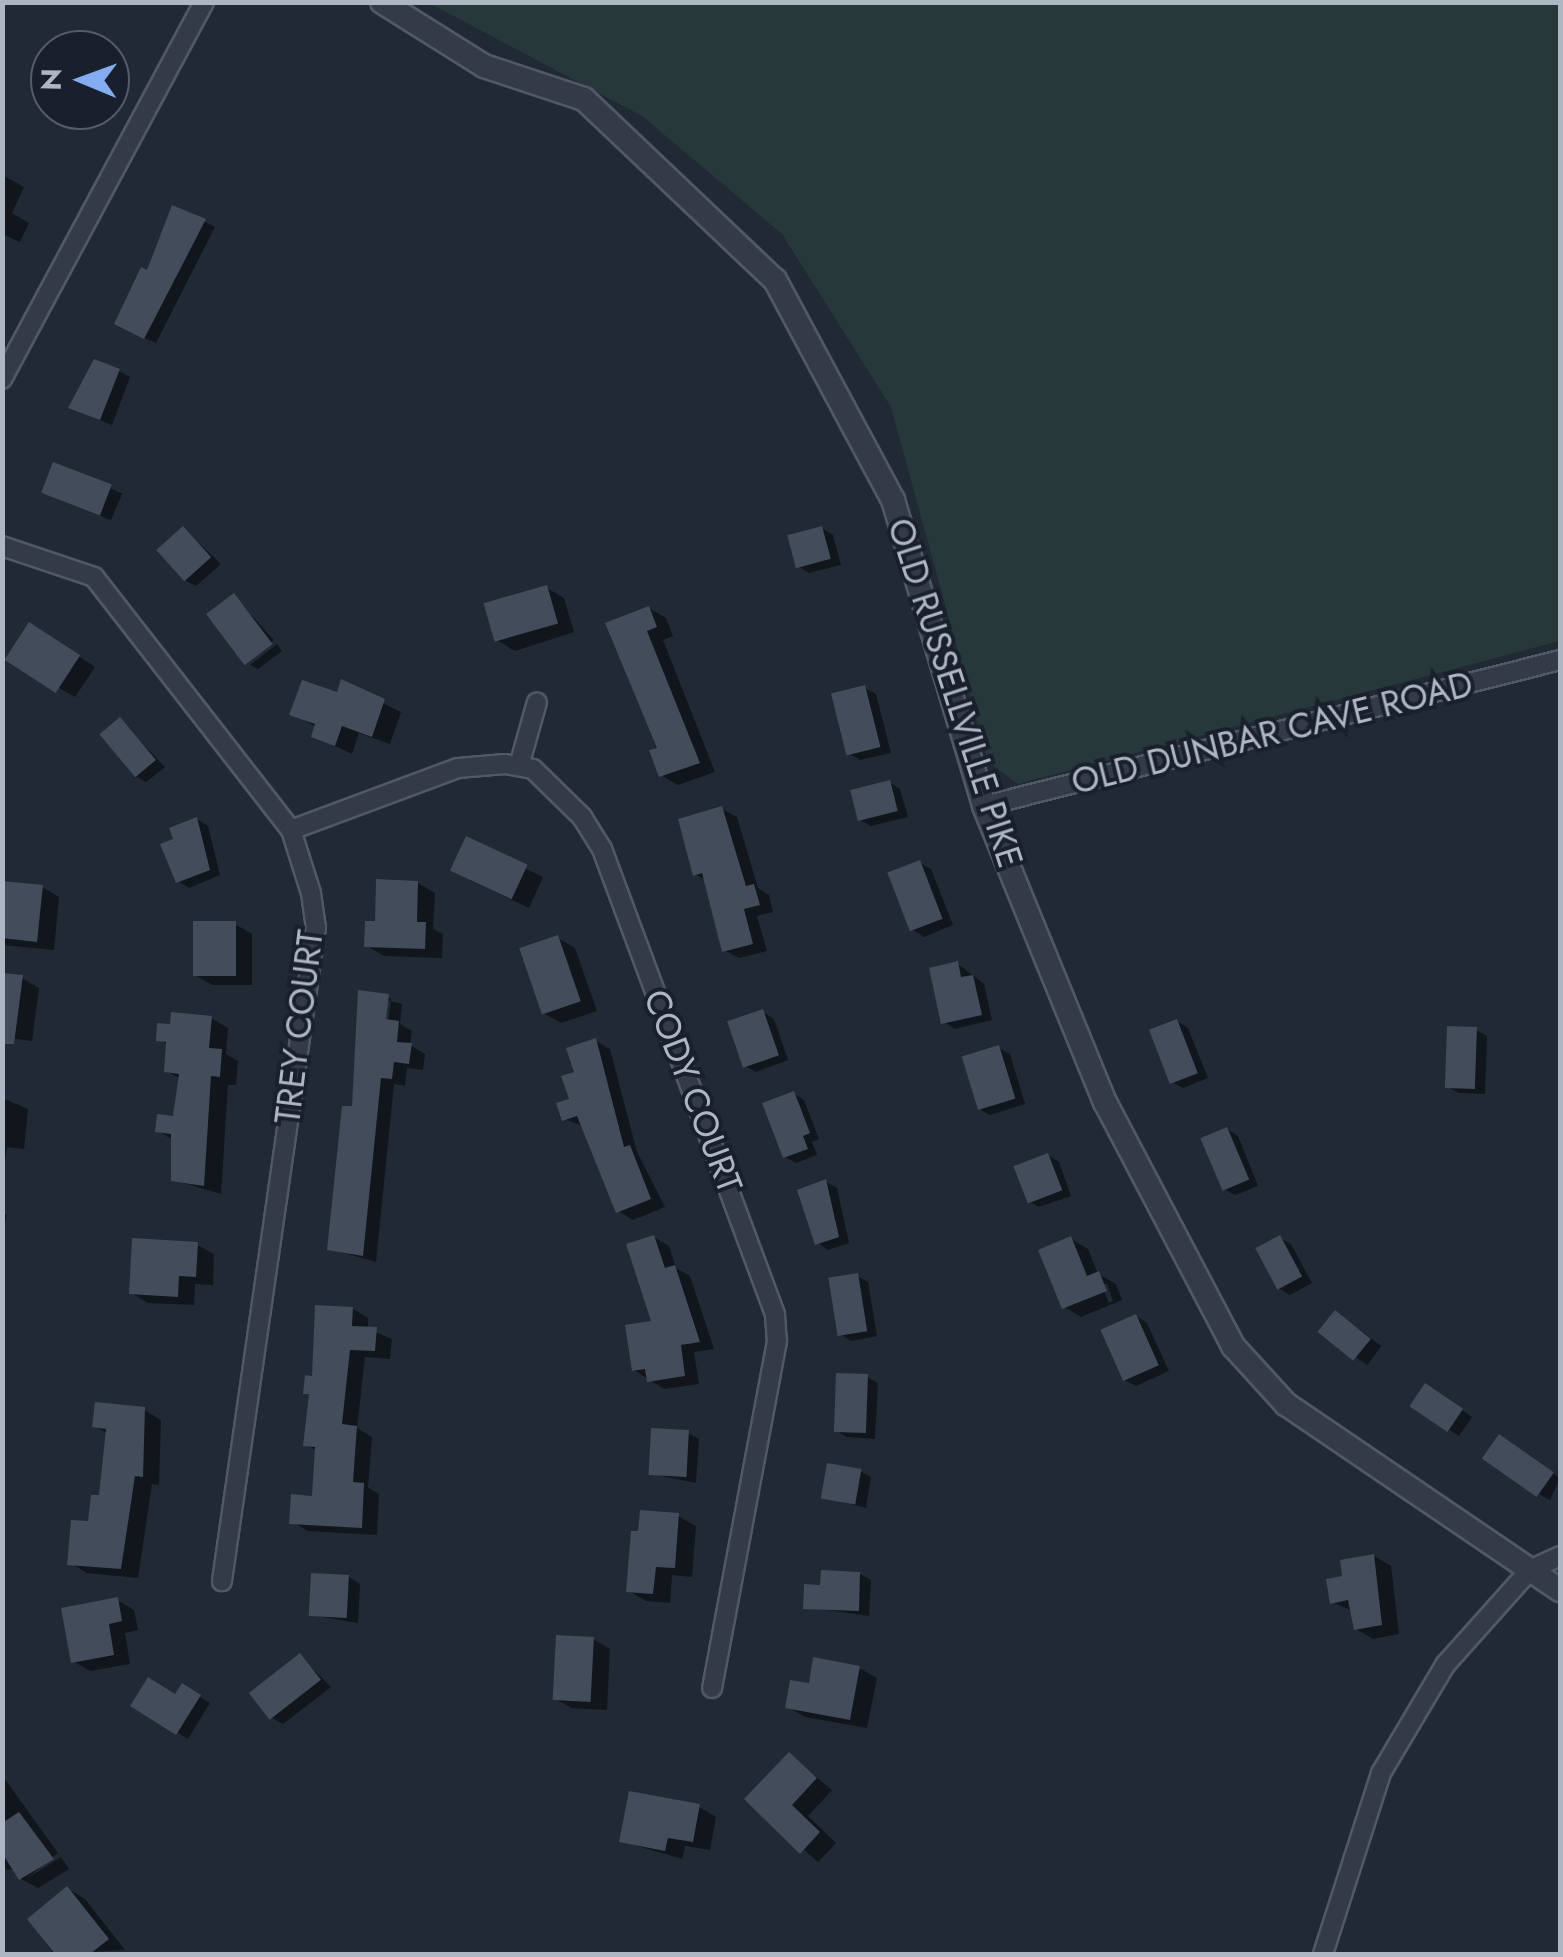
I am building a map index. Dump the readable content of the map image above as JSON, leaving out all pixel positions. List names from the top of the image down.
{
  "streets": {
    "street": [
      "OLD RUSSELLVILLE PIKE",
      "OLD DUNBAR CAVE ROAD",
      "TREY COURT",
      "CODY COURT"
    ]
  },
  "crossings": [
    ["OLD RUSSELLVILLE PIKE", "OLD DUNBAR CAVE ROAD"]
  ],
  "north": "left"
}
